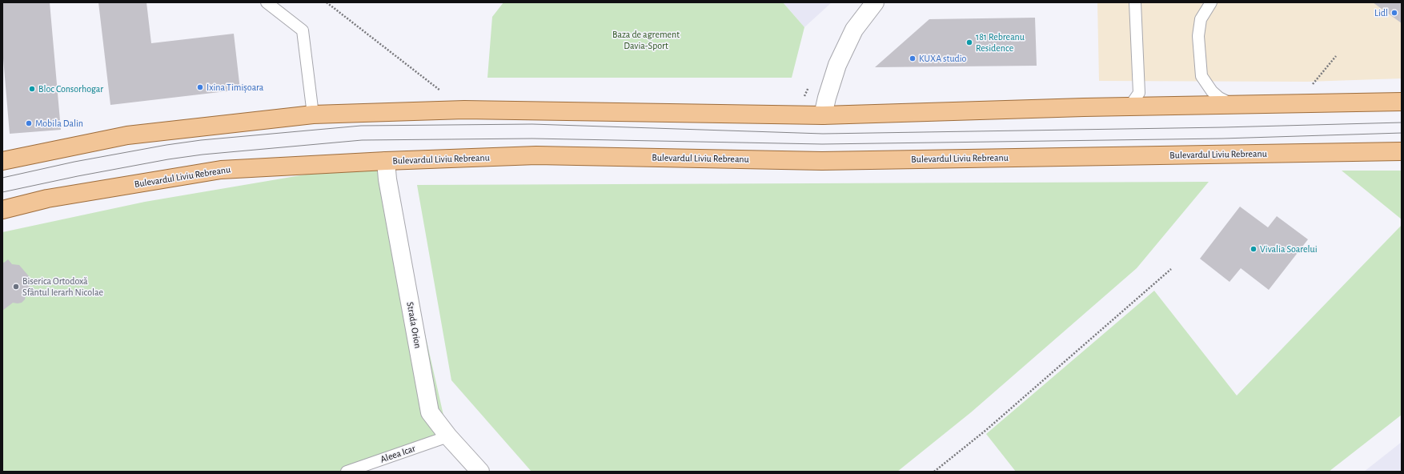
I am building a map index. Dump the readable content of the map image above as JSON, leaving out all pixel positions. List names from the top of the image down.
{
  "streets": {
    "main road": ["Bulevardul Liviu Rebreanu"],
    "street": ["Strada Orion"],
    "lane": ["Aleea Icar"]
  },
  "crossings": [
    ["Bulevardul Liviu Rebreanu", "Strada Orion"],
    ["Strada Orion", "Aleea Icar"]
  ],
  "parks": ["Baza de agrement Davia-Sport"],
  "places": [
    "Lidl",
    "181 Rebreanu Residence",
    "KUXA studio",
    "Ixina Timișoara",
    "Bloc Consorhogar",
    "Mobila Dalin",
    "Vivalia Soarelui",
    "Biserica Ortodoxă Sfântul Ierarh Nicolae"
  ]
}
